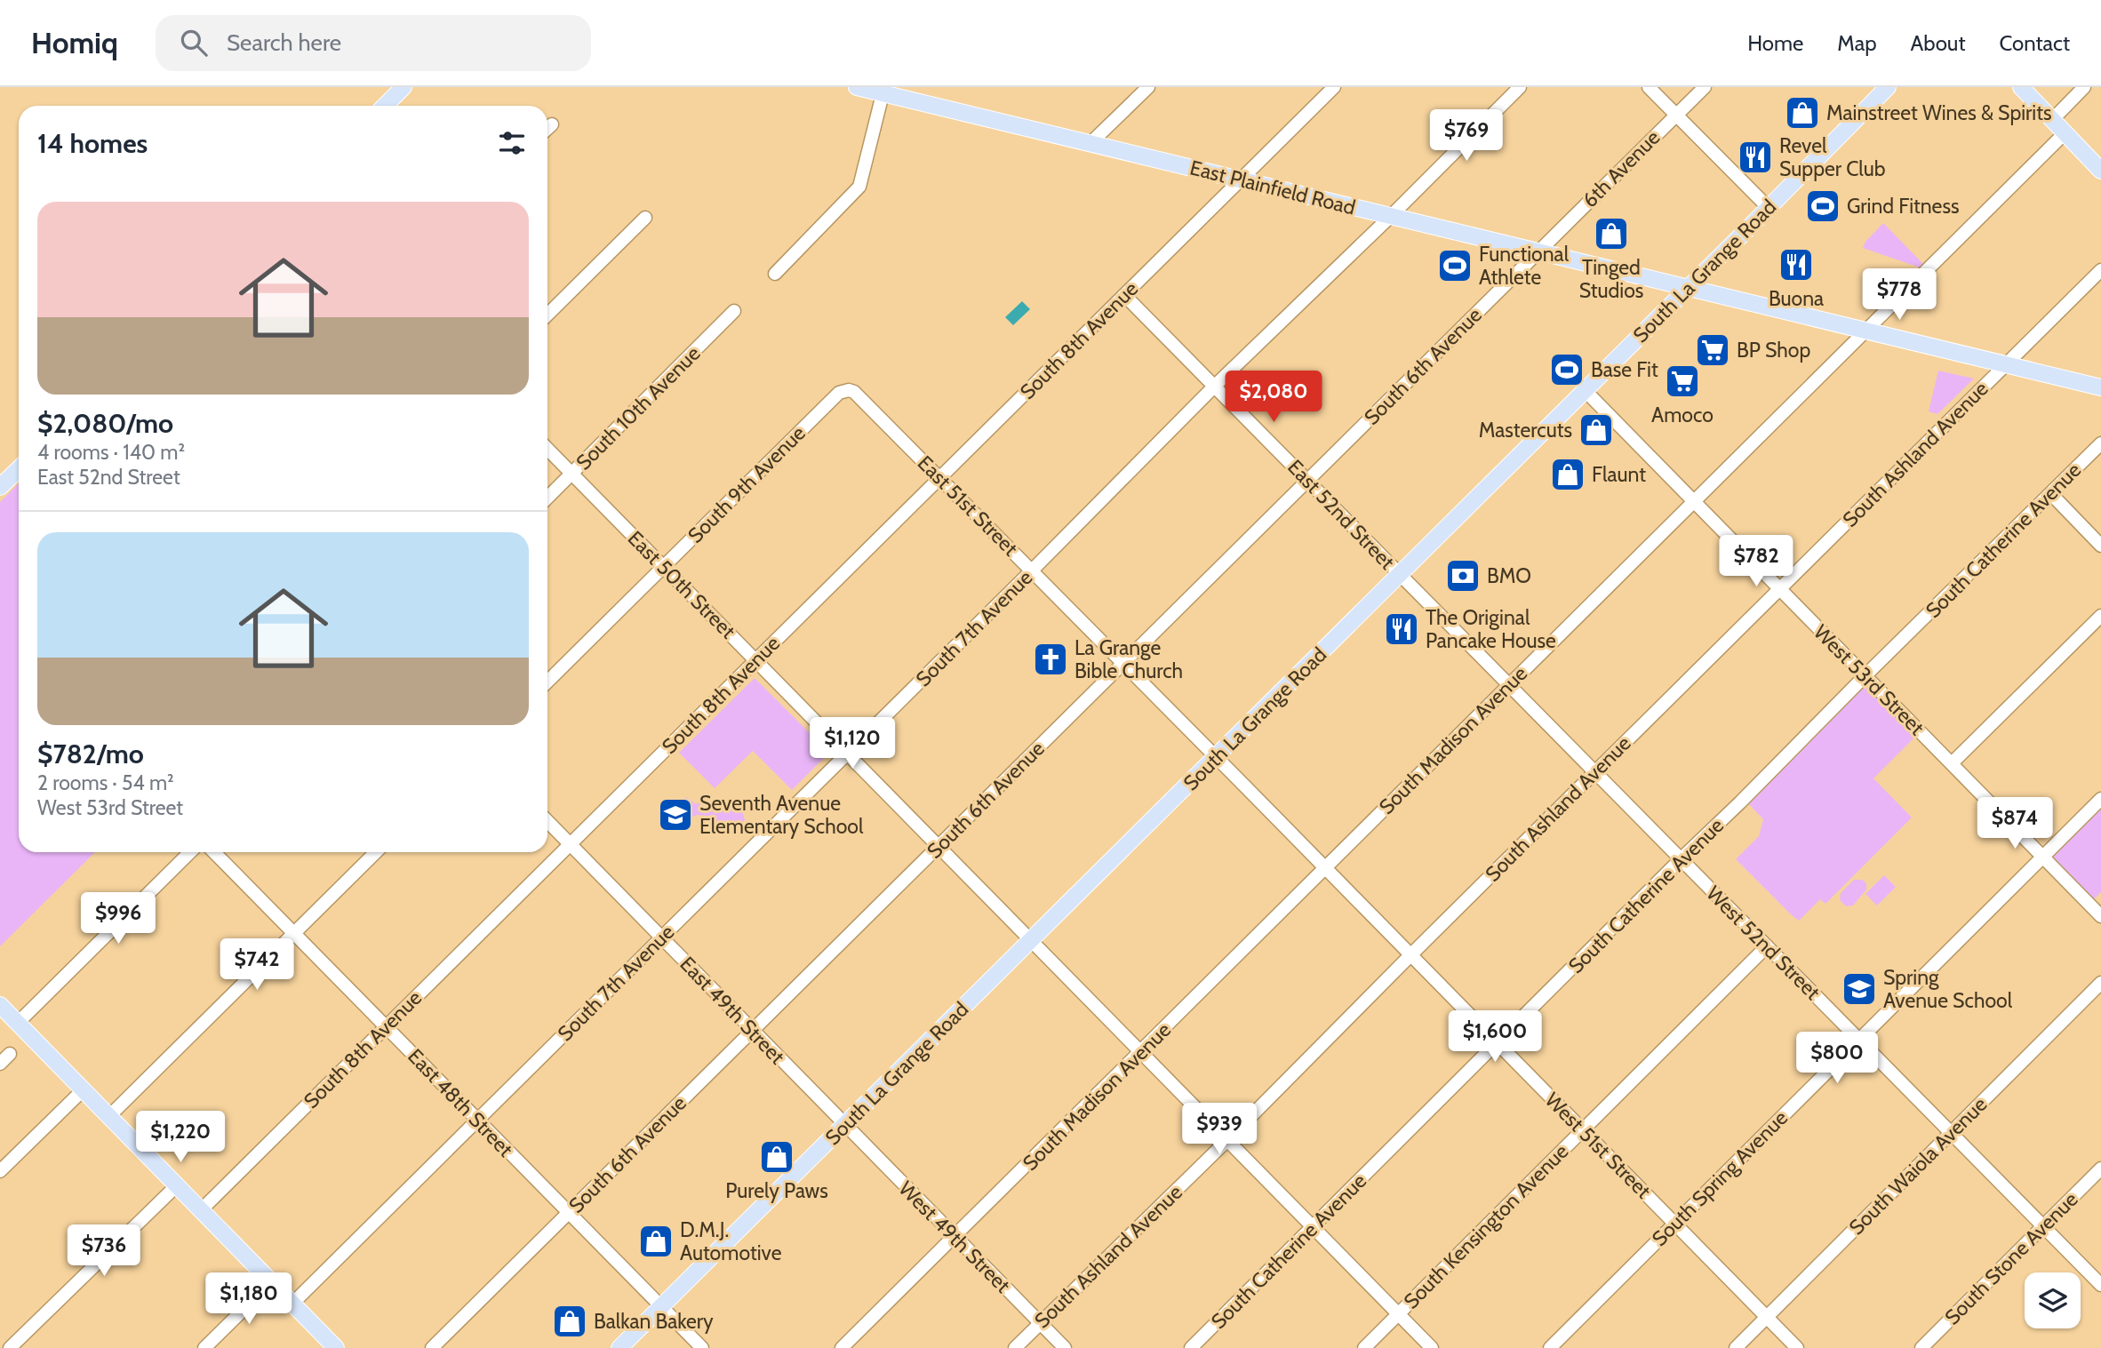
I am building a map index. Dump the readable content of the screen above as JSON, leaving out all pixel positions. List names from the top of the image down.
{
  "streets": {
    "main road": ["East Plainfield Road", "South La Grange Road"],
    "street": [
      "6th Avenue",
      "South 8th Avenue",
      "South 6th Avenue",
      "South 10th Avenue",
      "South Ashland Avenue",
      "South 9th Avenue",
      "East 51st Street",
      "East 52nd Street",
      "South Catherine Avenue",
      "East 50th Street",
      "South 7th Avenue",
      "West 53rd Street",
      "South Madison Avenue",
      "West 52nd Street",
      "East 49th Street",
      "East 48th Street",
      "West 51st Street",
      "South Waiola Avenue",
      "South Spring Avenue",
      "South Kensington Avenue",
      "West 49th Street",
      "South Stone Avenue"
    ]
  },
  "crossings": [
    ["6th Avenue", "East Plainfield Road"],
    ["6th Avenue", "South 6th Avenue"],
    ["East Plainfield Road", "South La Grange Road"],
    ["East Plainfield Road", "South 8th Avenue"],
    ["East Plainfield Road", "South 6th Avenue"],
    ["East Plainfield Road", "South Ashland Avenue"],
    ["East Plainfield Road", "South 7th Avenue"],
    ["East Plainfield Road", "South Madison Avenue"],
    ["South La Grange Road", "East 51st Street"],
    ["South La Grange Road", "East 52nd Street"],
    ["South La Grange Road", "East 50th Street"],
    ["South La Grange Road", "West 53rd Street"],
    ["South La Grange Road", "West 52nd Street"],
    ["South La Grange Road", "East 49th Street"],
    ["South La Grange Road", "East 48th Street"],
    ["South La Grange Road", "West 51st Street"],
    ["South La Grange Road", "West 49th Street"],
    ["South 8th Avenue", "East 51st Street"],
    ["South 8th Avenue", "East 52nd Street"],
    ["South 8th Avenue", "East 50th Street"],
    ["South 8th Avenue", "East 49th Street"],
    ["South 8th Avenue", "East 48th Street"],
    ["South 6th Avenue", "East 51st Street"],
    ["South 6th Avenue", "East 52nd Street"],
    ["South 6th Avenue", "East 50th Street"],
    ["South 6th Avenue", "East 49th Street"],
    ["South 6th Avenue", "East 48th Street"],
    ["South 10th Avenue", "East 50th Street"],
    ["South Ashland Avenue", "East 50th Street"],
    ["South Ashland Avenue", "West 53rd Street"],
    ["South Ashland Avenue", "West 52nd Street"],
    ["South Ashland Avenue", "West 51st Street"],
    ["South Ashland Avenue", "West 49th Street"],
    ["South 9th Avenue", "East 51st Street"],
    ["South 9th Avenue", "East 50th Street"],
    ["East 51st Street", "South 7th Avenue"],
    ["East 51st Street", "West 51st Street"],
    ["East 52nd Street", "South 7th Avenue"],
    ["East 52nd Street", "West 52nd Street"],
    ["South Catherine Avenue", "East 50th Street"],
    ["South Catherine Avenue", "West 53rd Street"],
    ["South Catherine Avenue", "West 52nd Street"],
    ["South Catherine Avenue", "West 51st Street"],
    ["East 50th Street", "South 7th Avenue"],
    ["East 50th Street", "South Madison Avenue"],
    ["East 50th Street", "South Kensington Avenue"],
    ["South 7th Avenue", "East 49th Street"],
    ["South 7th Avenue", "East 48th Street"],
    ["West 53rd Street", "South Madison Avenue"],
    ["West 53rd Street", "South Spring Avenue"],
    ["South Madison Avenue", "West 52nd Street"],
    ["South Madison Avenue", "West 51st Street"],
    ["South Madison Avenue", "West 49th Street"],
    ["West 52nd Street", "South Waiola Avenue"],
    ["West 52nd Street", "South Spring Avenue"],
    ["West 52nd Street", "South Kensington Avenue"],
    ["West 52nd Street", "South Stone Avenue"],
    ["East 49th Street", "West 49th Street"],
    ["West 51st Street", "South Waiola Avenue"],
    ["West 51st Street", "South Spring Avenue"],
    ["West 51st Street", "South Kensington Avenue"]
  ],
  "places": {
    "shop": [
      "Mainstreet Wines & Spirits",
      "Tinged Studios",
      "Mastercuts",
      "Flaunt",
      "Purely Paws",
      "D.M.J. Automotive",
      "Balkan Bakery"
    ],
    "restaurant": ["Revel Supper Club", "Buona", "The Original Pancake House"],
    "sports": ["Grind Fitness", "Functional Athlete", "Base Fit"],
    "supermarket": ["BP Shop", "Amoco"],
    "bank": ["BMO"],
    "church": ["La Grange Bible Church"],
    "school or university": ["Seventh Avenue Elementary School", "Spring Avenue School"]
  },
  "page": {
    "header": "Homiq",
    "search": "Search here",
    "nav": [
      "Home",
      "Map",
      "About",
      "Contact"
    ],
    "heading": "14 homes",
    "price": [
      "$769",
      "$778",
      "$2,080",
      "$782",
      "$1,120",
      "$874",
      "$996",
      "$742",
      "$1,600",
      "$800",
      "$939",
      "$1,220",
      "$736",
      "$1,180"
    ],
    "list": [
      {
        "name": "$2,080/mo",
        "note": "4 rooms · 140 m² · East 52nd Street"
      },
      {
        "name": "$782/mo",
        "note": "2 rooms · 54 m² · West 53rd Street"
      }
    ]
  }
}
